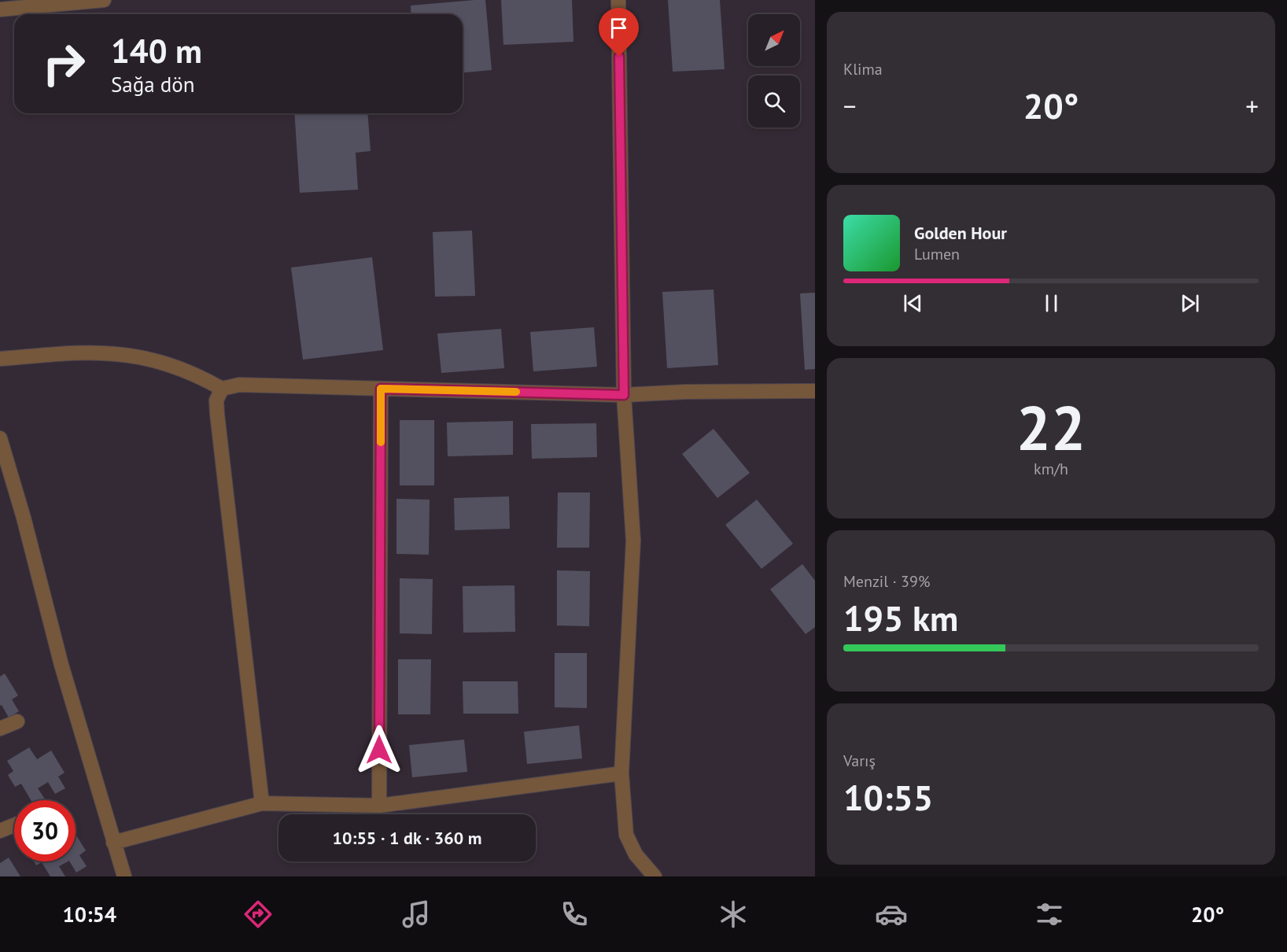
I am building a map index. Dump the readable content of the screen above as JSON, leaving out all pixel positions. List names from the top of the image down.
{
  "north": "top right",
  "page": {
    "tile": [
      "Klima",
      ["22", "km/h"],
      ["Menzil · 39%", "195 km"],
      ["Varış", "10:55"]
    ],
    "turn": ["140 m", "Sağa dön"],
    "heat": ["−", "20°", "+"],
    "song": ["Golden Hour", "Lumen"],
    "limit": "30",
    "trip": "10:55 · 1 dk · 360 m",
    "tabs": ["10:54", "20°"]
  }
}
